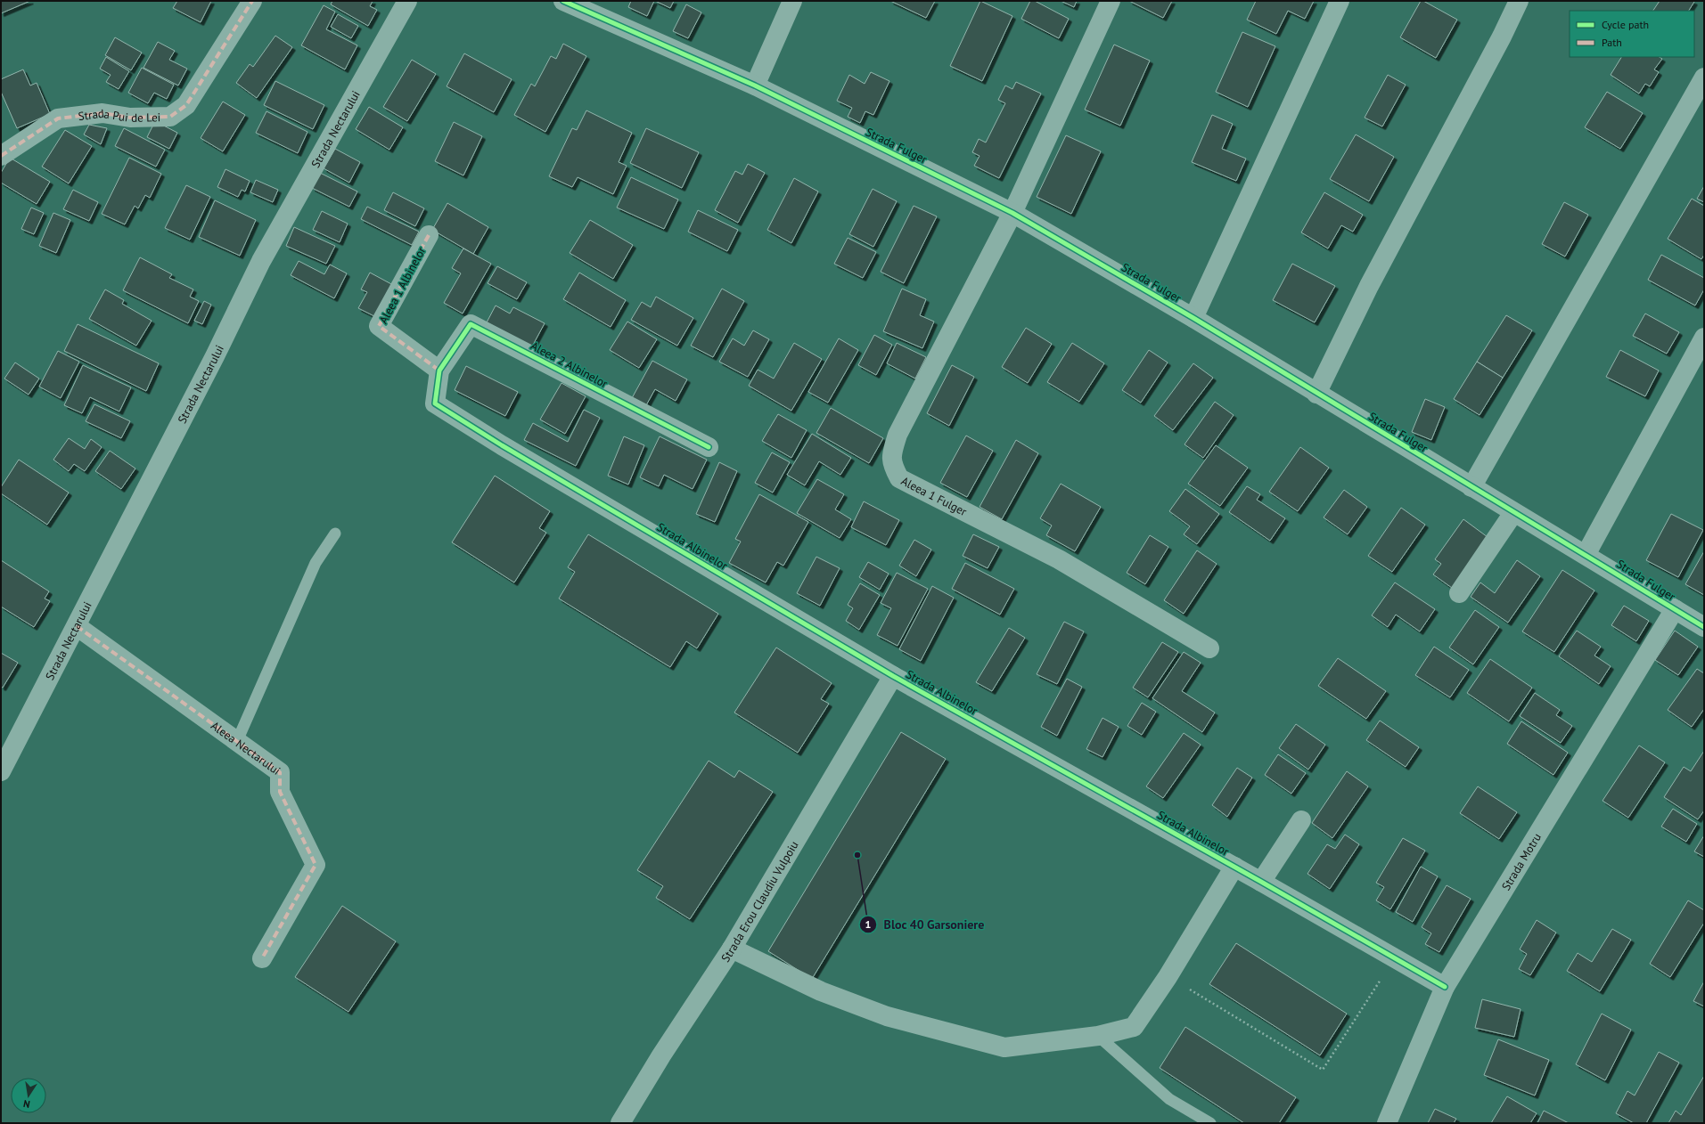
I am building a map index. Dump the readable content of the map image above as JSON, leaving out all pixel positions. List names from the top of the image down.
{
  "streets": {
    "street": [
      "Strada Pui de Lei",
      "Strada Nectarului",
      "Strada Fulger",
      "Aleea 1 Albinelor",
      "Aleea 2 Albinelor",
      "Aleea 1 Fulger",
      "Strada Albinelor",
      "Aleea Nectarului",
      "Strada Motru",
      "Strada Erou Claudiu Vulpoiu"
    ]
  },
  "crossings": [
    ["Strada Nectarului", "Aleea Nectarului"],
    ["Strada Fulger", "Aleea 1 Fulger"],
    ["Strada Fulger", "Strada Motru"],
    ["Aleea 1 Albinelor", "Aleea 2 Albinelor"],
    ["Aleea 1 Albinelor", "Strada Albinelor"],
    ["Aleea 2 Albinelor", "Strada Albinelor"],
    ["Strada Albinelor", "Strada Motru"],
    ["Strada Albinelor", "Strada Erou Claudiu Vulpoiu"]
  ],
  "places": ["Bloc 40 Garsoniere"],
  "legend": ["Cycle path", "Path"],
  "north": "bottom"
}
